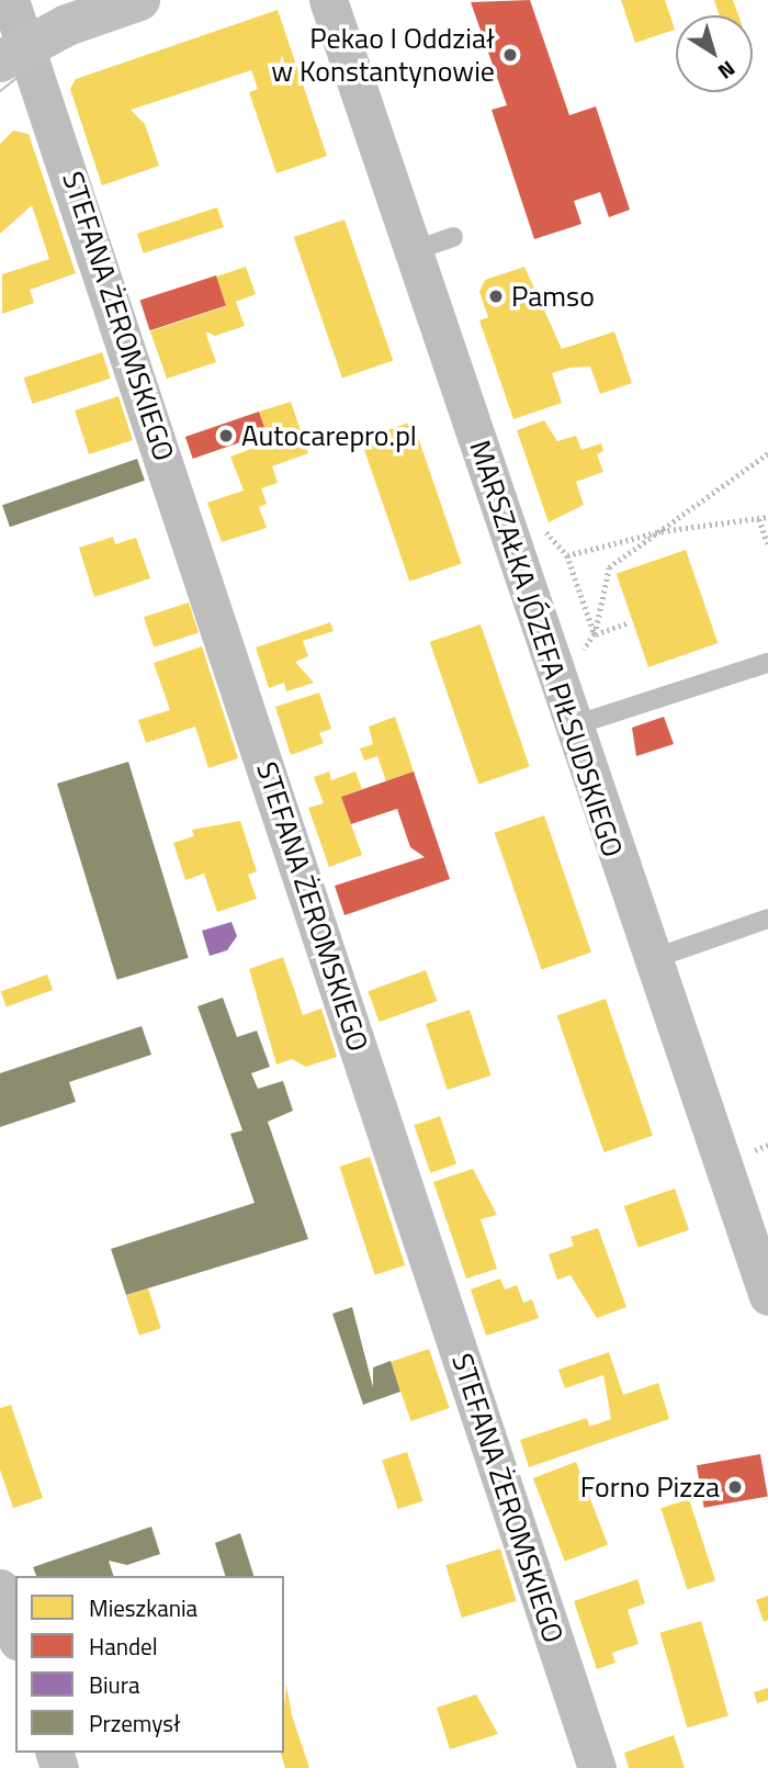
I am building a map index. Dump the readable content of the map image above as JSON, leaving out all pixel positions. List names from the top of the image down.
{
  "streets": {
    "street": ["STEFANA ŻEROMSKIEGO", "MARSZAŁKA JÓZEFA PIŁSUDSKIEGO"]
  },
  "places": [
    "Pekao I Oddział w Konstantynowie",
    "Pamso",
    "Autocarepro.pl",
    "Forno Pizza"
  ],
  "legend": [
    "Mieszkania",
    "Handel",
    "Biura",
    "Przemysł"
  ],
  "north": "bottom right"
}
